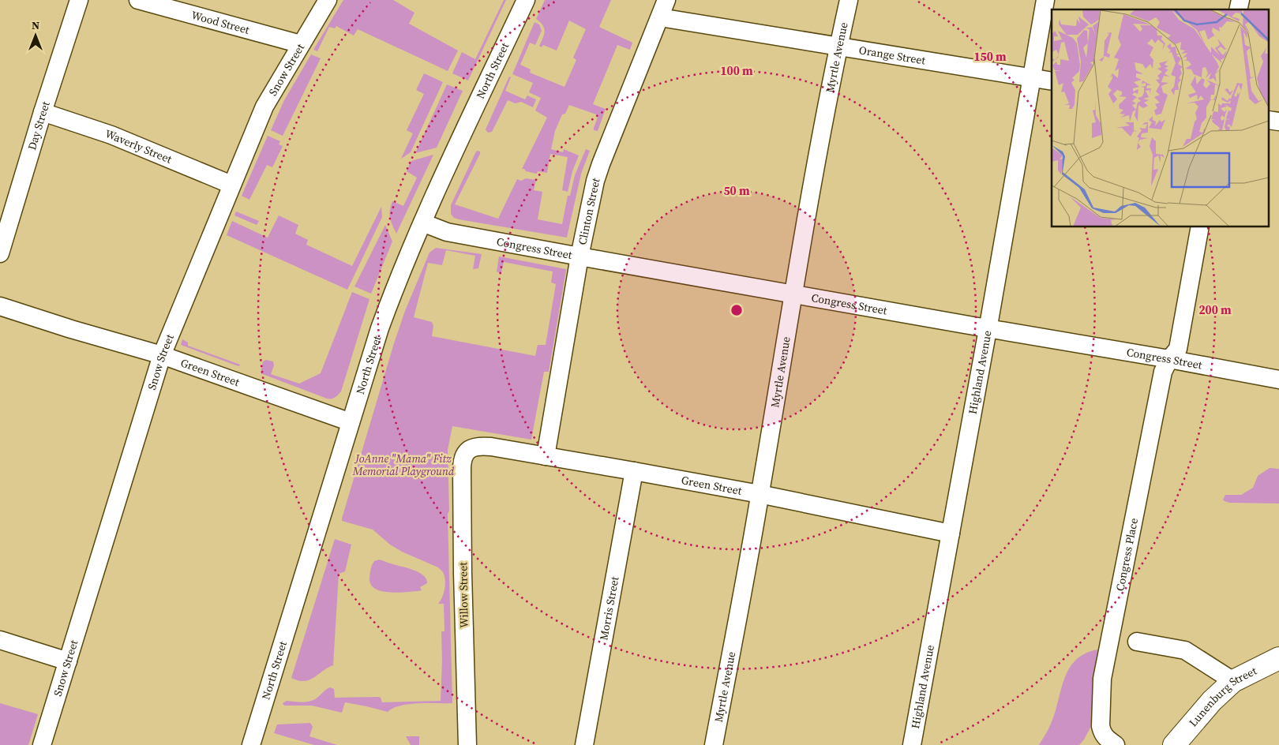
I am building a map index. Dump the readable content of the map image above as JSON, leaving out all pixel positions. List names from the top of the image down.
{
  "streets": {
    "main road": ["Lunenburg Street"],
    "street": [
      "Wood Street",
      "Orange Street",
      "Myrtle Avenue",
      "Snow Street",
      "North Street",
      "Day Street",
      "Waverly Street",
      "Clinton Street",
      "Congress Street",
      "Green Street",
      "Highland Avenue",
      "Congress Place",
      "Willow Street",
      "Morris Street"
    ]
  },
  "crossings": [
    ["Wood Street", "Snow Street"],
    ["Orange Street", "Myrtle Avenue"],
    ["Orange Street", "Clinton Street"],
    ["Orange Street", "Highland Avenue"],
    ["Myrtle Avenue", "Congress Street"],
    ["Myrtle Avenue", "Green Street"],
    ["Snow Street", "Waverly Street"],
    ["Snow Street", "Green Street"],
    ["North Street", "Congress Street"],
    ["North Street", "Green Street"],
    ["Day Street", "Waverly Street"],
    ["Clinton Street", "Congress Street"],
    ["Clinton Street", "Green Street"],
    ["Congress Street", "Highland Avenue"],
    ["Congress Street", "Congress Place"],
    ["Green Street", "Highland Avenue"],
    ["Green Street", "Willow Street"],
    ["Green Street", "Morris Street"]
  ],
  "parks": ["JoAnne \"Mama\" Fitz Memorial Playground"],
  "north": "top",
  "rings": [
    "150 m",
    "100 m",
    "50 m",
    "200 m"
  ]
}
